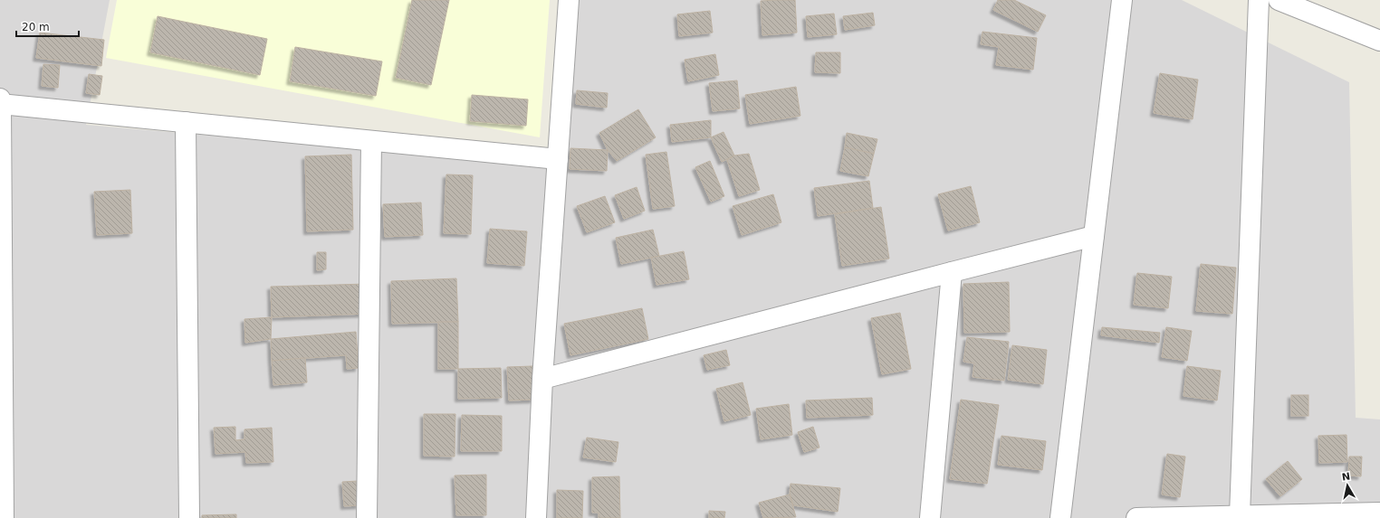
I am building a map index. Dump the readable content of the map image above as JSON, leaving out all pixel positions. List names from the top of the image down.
{
  "scale_bar": "20 m",
  "north": "top"
}
